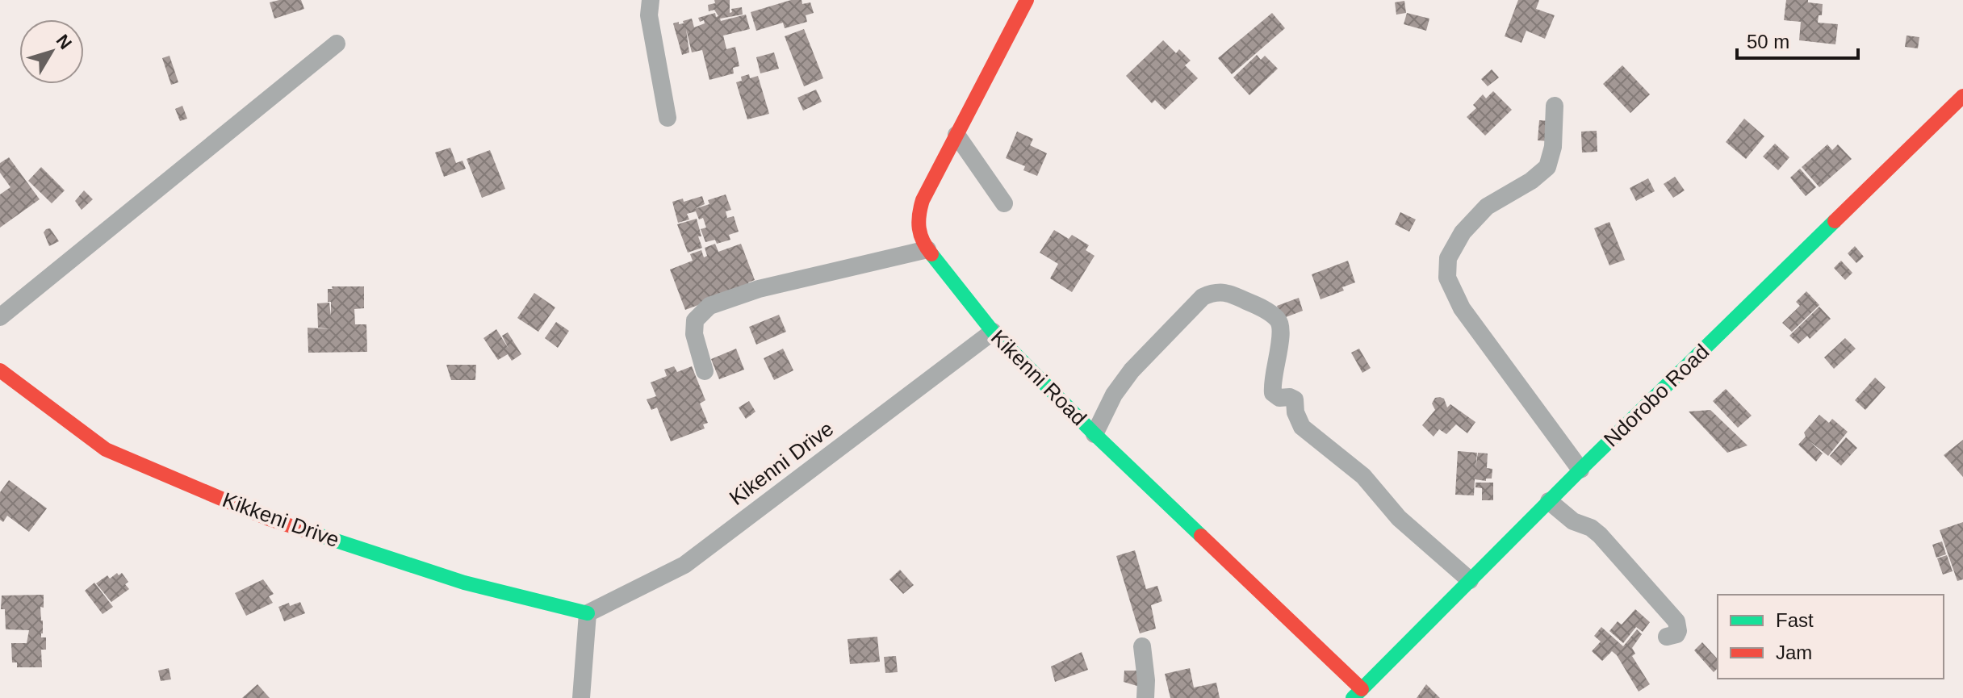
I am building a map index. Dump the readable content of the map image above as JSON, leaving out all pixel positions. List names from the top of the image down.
{
  "streets": {
    "street": [
      "Kikenni Road",
      "Ndorobo Road",
      "Kikenni Drive",
      "Kikkeni Drive"
    ]
  },
  "crossings": [
    ["Kikenni Road", "Ndorobo Road"],
    ["Kikenni Road", "Kikenni Drive"],
    ["Kikenni Drive", "Kikkeni Drive"]
  ],
  "legend": ["Fast", "Jam"],
  "scale_bar": "50 m",
  "north": "top right"
}
